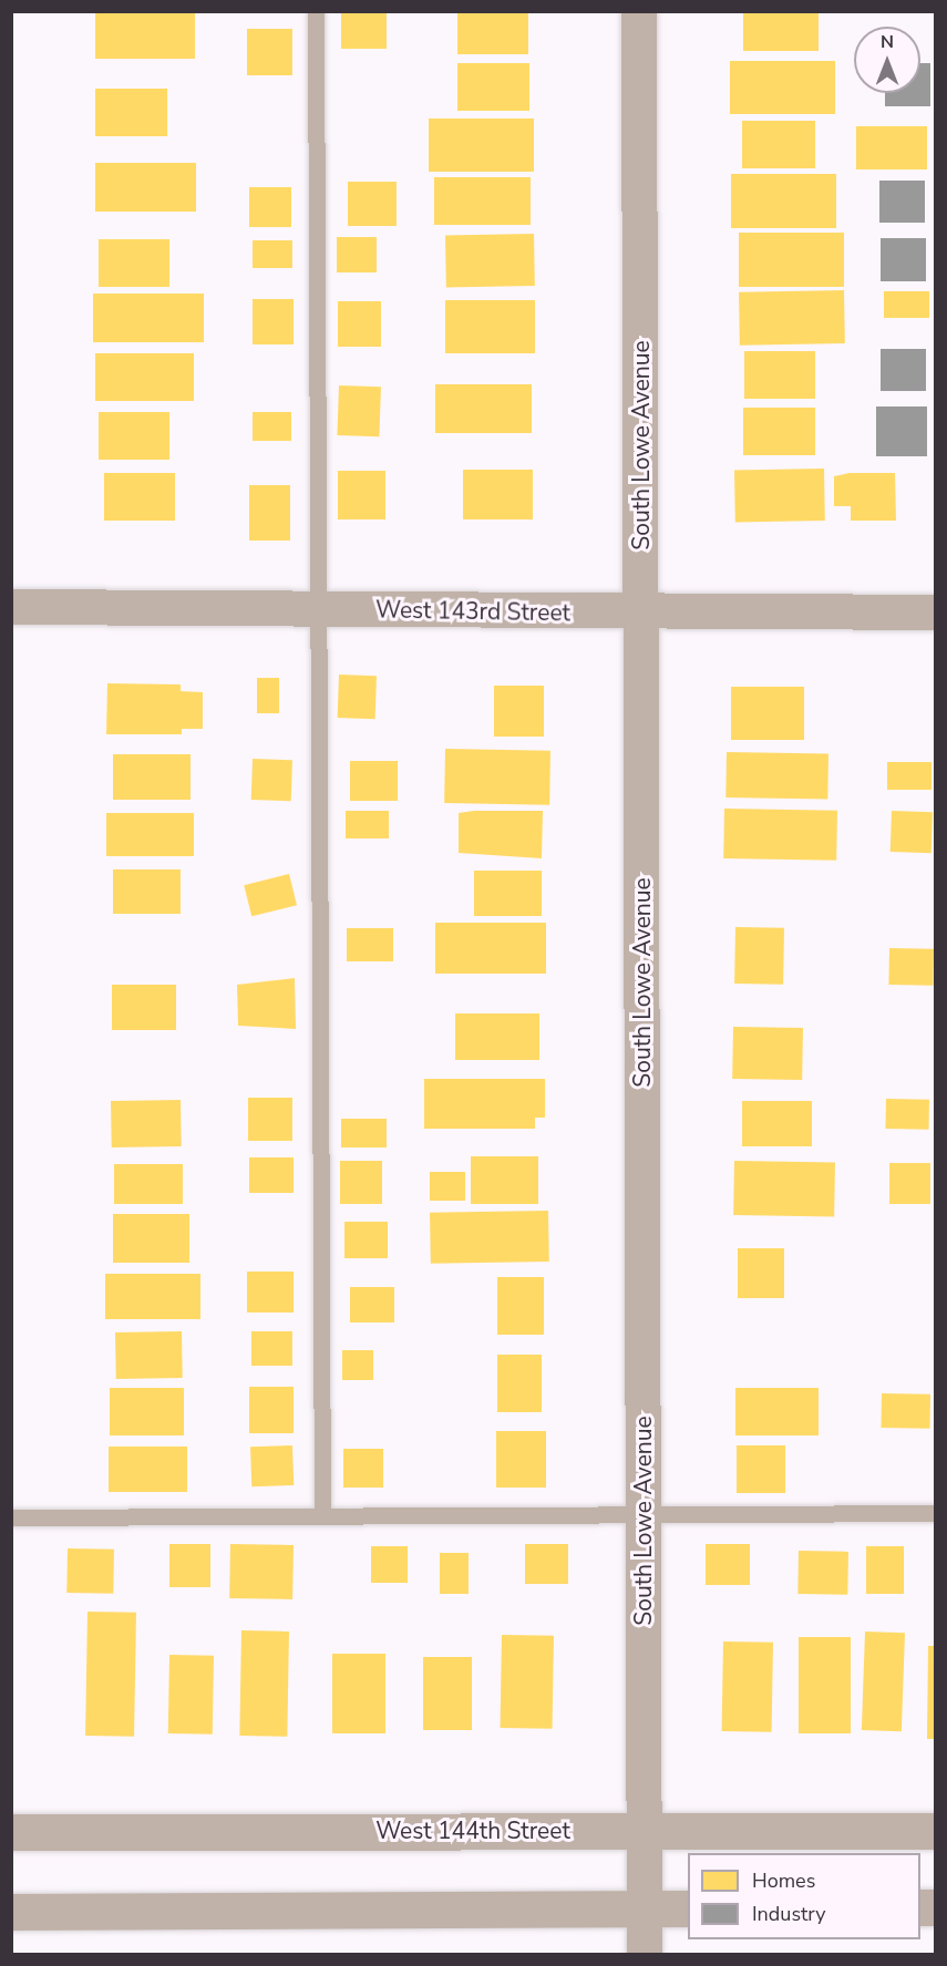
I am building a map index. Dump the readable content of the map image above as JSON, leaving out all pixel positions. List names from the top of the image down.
{
  "streets": {
    "street": ["South Lowe Avenue", "West 143rd Street", "West 144th Street"]
  },
  "crossings": [
    ["South Lowe Avenue", "West 143rd Street"],
    ["South Lowe Avenue", "West 144th Street"]
  ],
  "legend": ["Homes", "Industry"],
  "north": "top"
}
